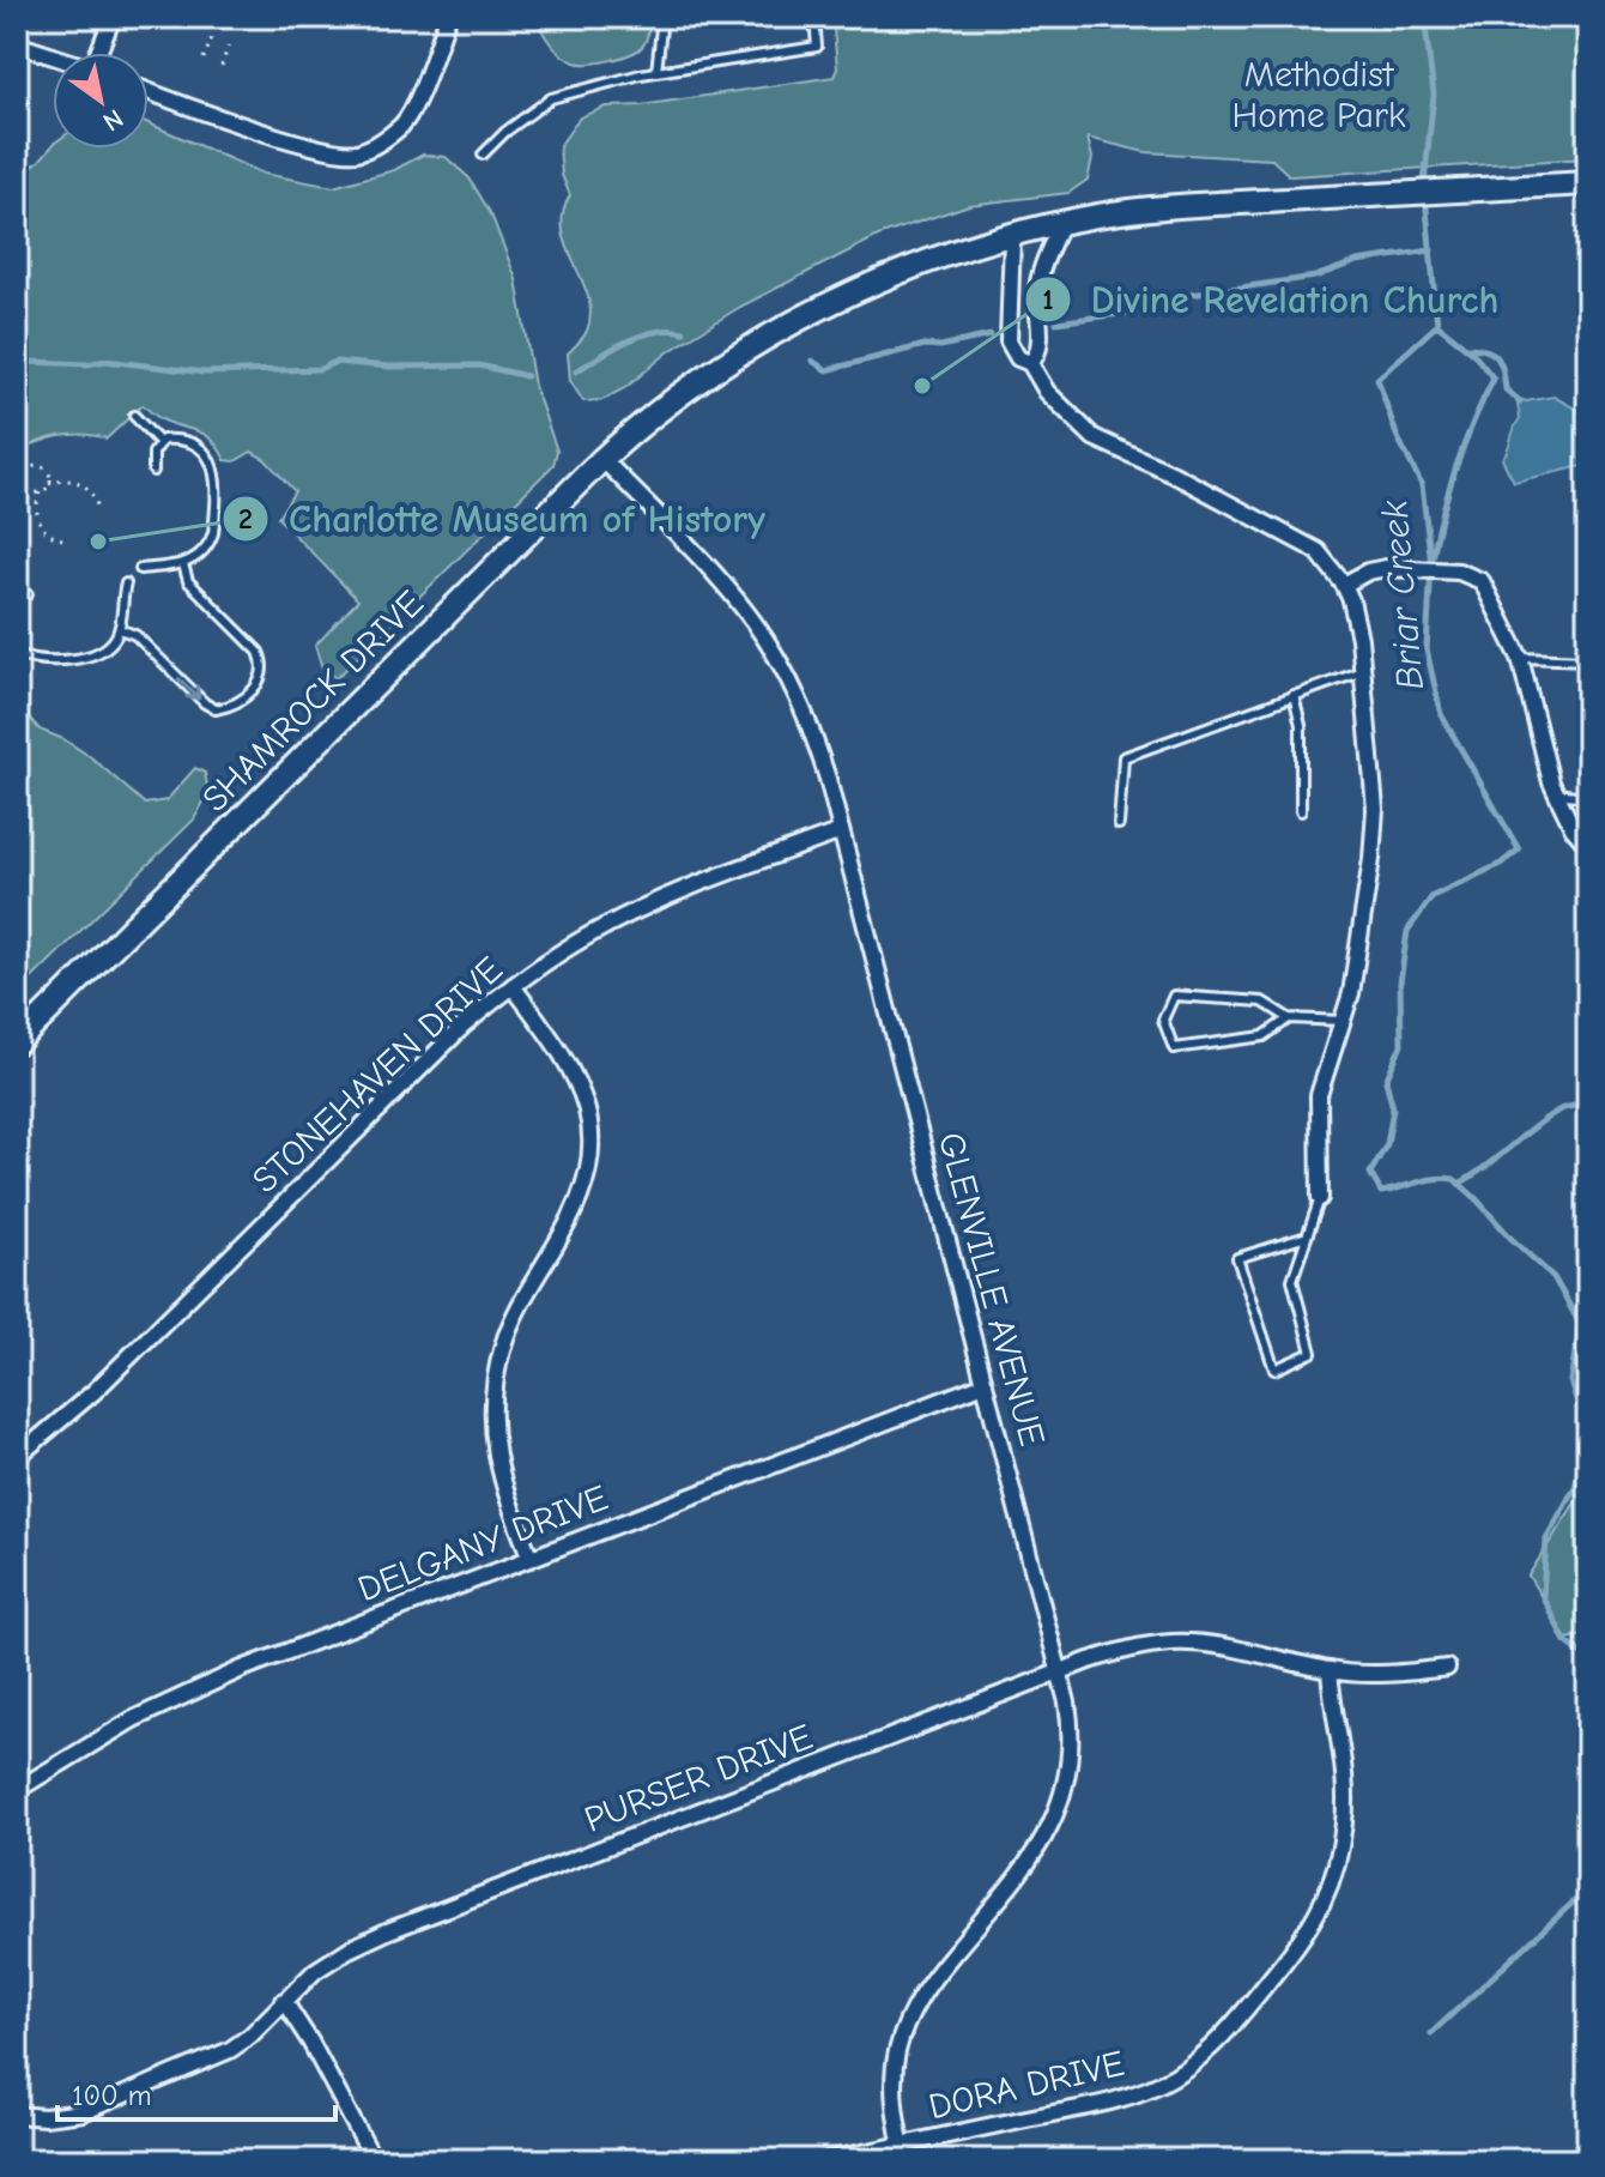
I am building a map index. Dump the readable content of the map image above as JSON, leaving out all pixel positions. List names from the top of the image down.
{
  "streets": {
    "street": [
      "SHAMROCK DRIVE",
      "STONEHAVEN DRIVE",
      "GLENVILLE AVENUE",
      "DELGANY DRIVE",
      "PURSER DRIVE",
      "DORA DRIVE"
    ]
  },
  "crossings": [
    ["SHAMROCK DRIVE", "GLENVILLE AVENUE"],
    ["STONEHAVEN DRIVE", "GLENVILLE AVENUE"],
    ["GLENVILLE AVENUE", "DELGANY DRIVE"],
    ["GLENVILLE AVENUE", "PURSER DRIVE"],
    ["GLENVILLE AVENUE", "DORA DRIVE"],
    ["PURSER DRIVE", "DORA DRIVE"]
  ],
  "water": ["Briar Creek"],
  "parks": ["Methodist Home Park"],
  "places": ["Divine Revelation Church", "Charlotte Museum of History"],
  "scale_bar": "100 m",
  "north": "bottom right"
}
